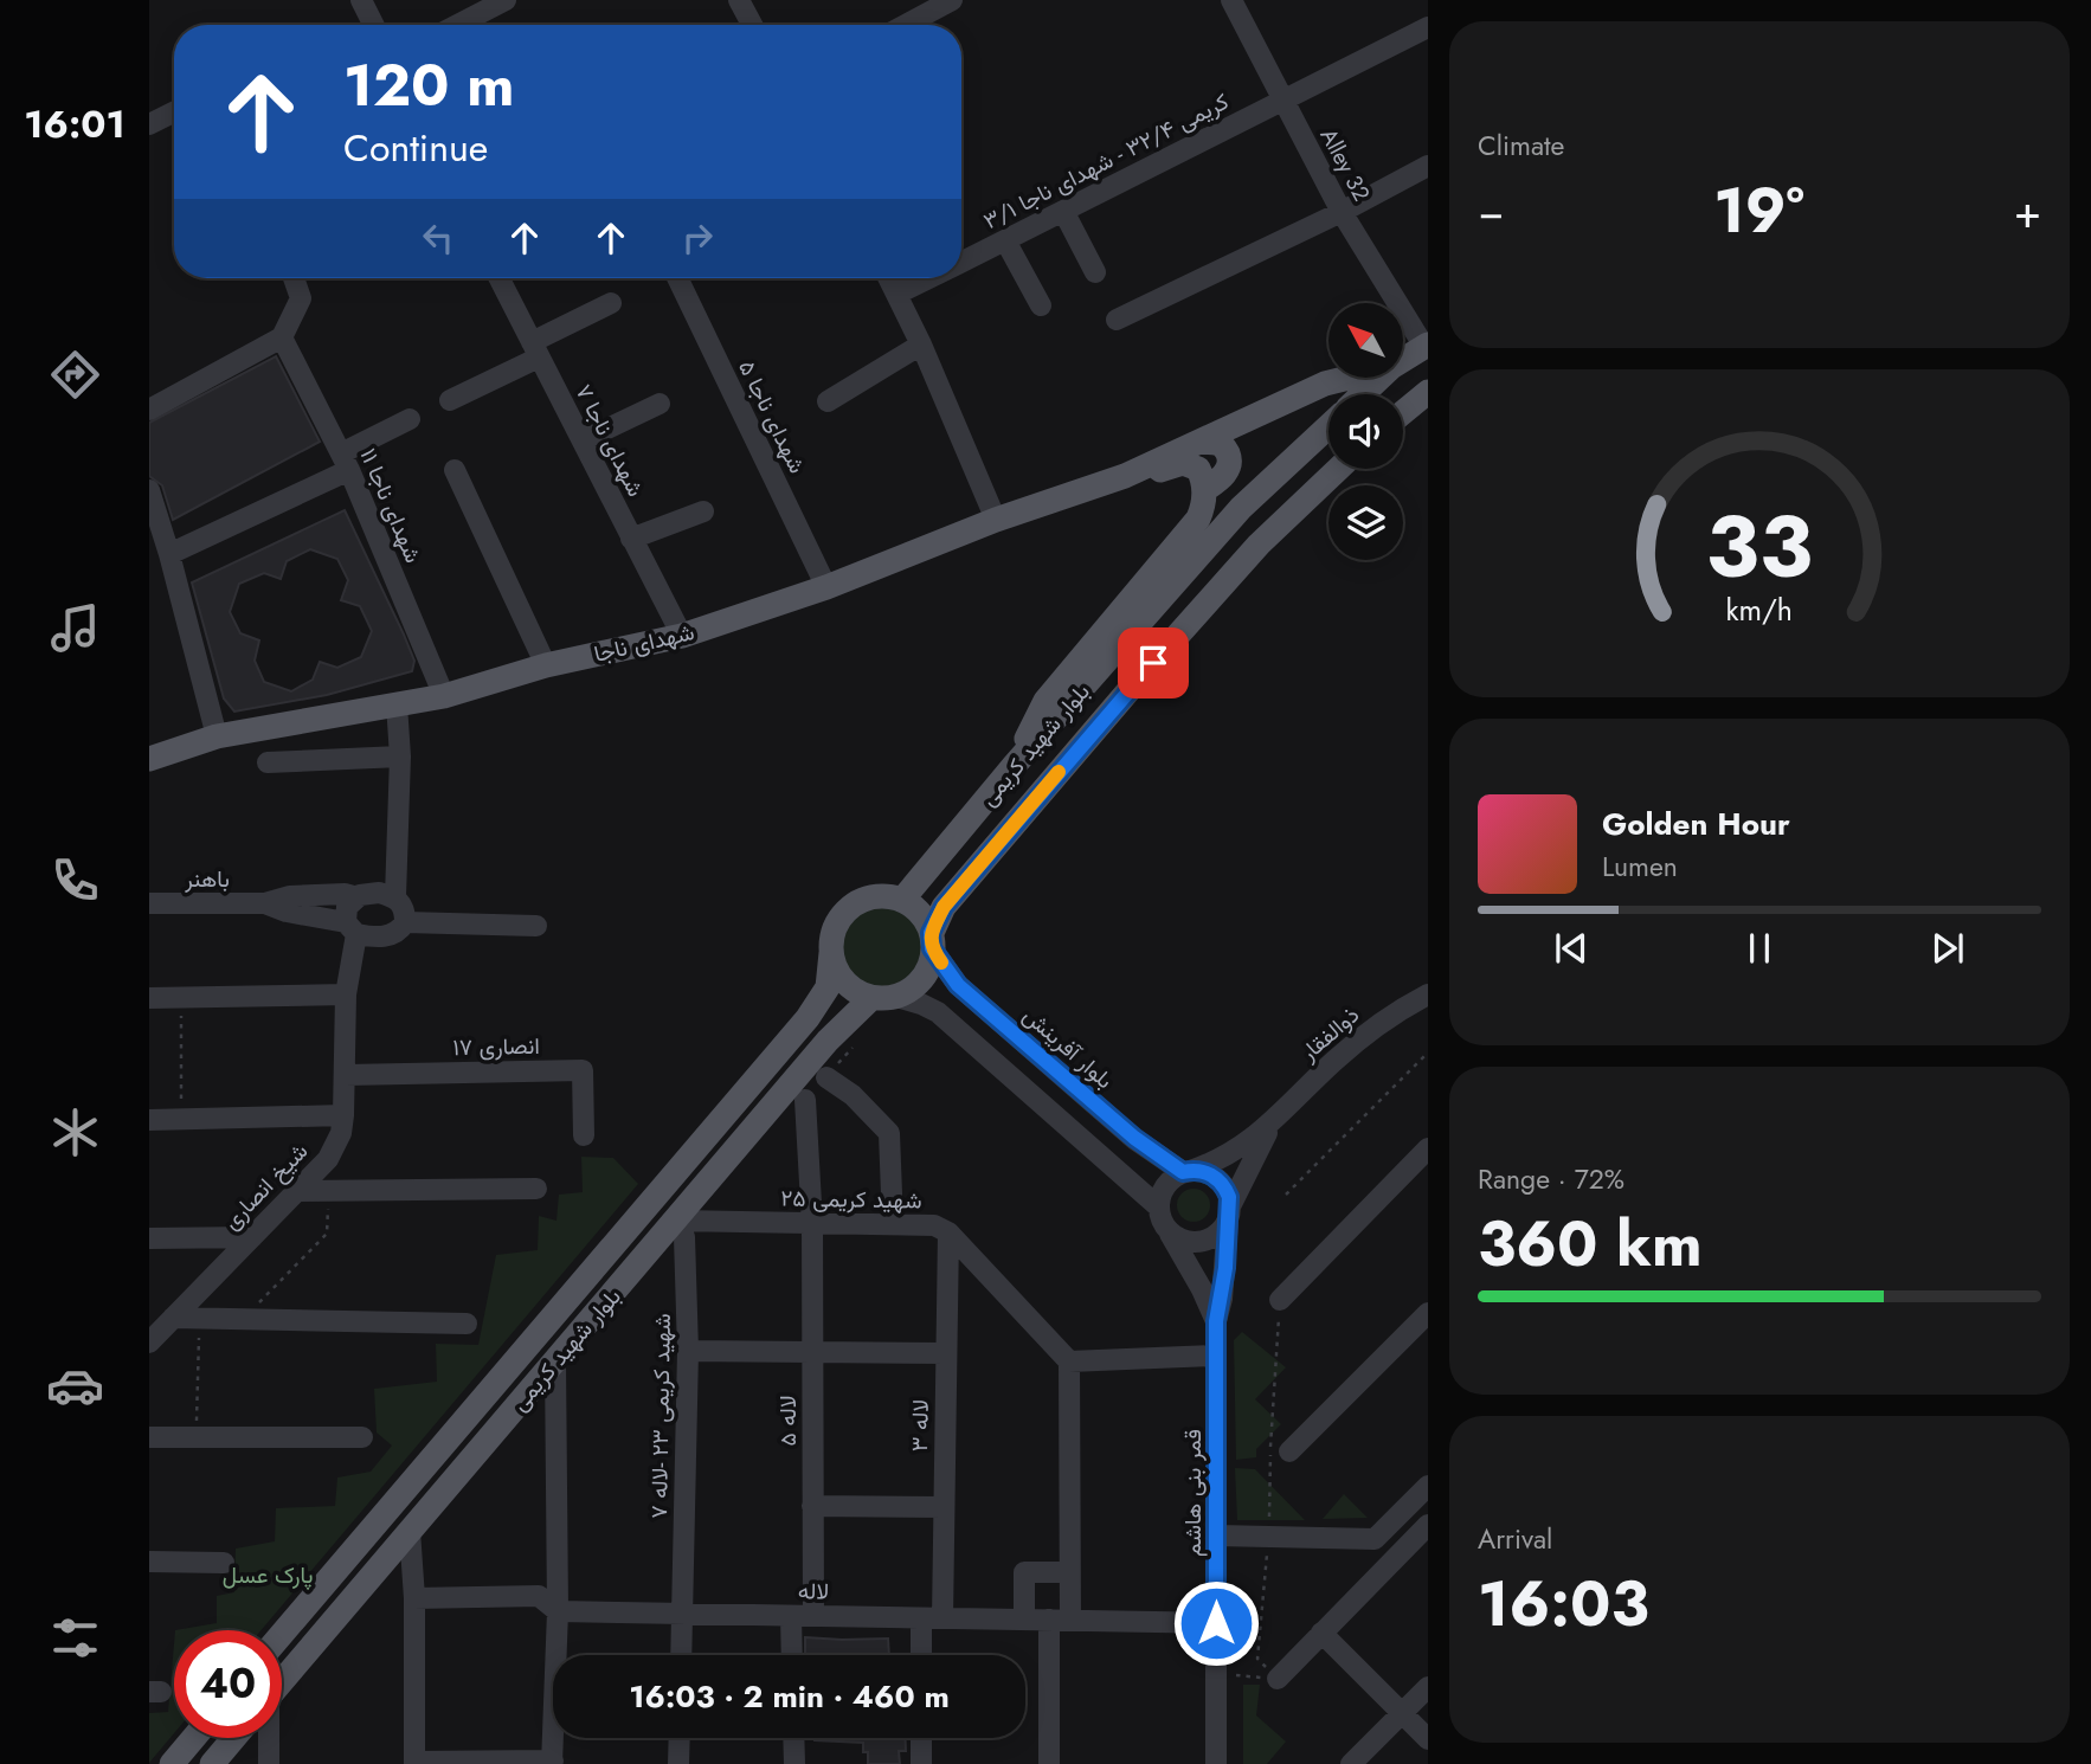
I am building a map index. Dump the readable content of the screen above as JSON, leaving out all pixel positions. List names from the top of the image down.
{
  "streets": {
    "main road": ["شهدای ناجا", "بلوار شهید کریمی"],
    "street": [
      "کریمی ۳۲/۴ - شهدای ناجا ۳/۱",
      "Alley 32",
      "شهدای ناجا ۵",
      "شهدای ناجا ۷",
      "شهدای ناجا ۱۱",
      "باهنر",
      "ذوالفقار",
      "انصاری ۱۷",
      "بلوار آفرینش",
      "شیخ انصاری",
      "شهید کریمی ۲۵",
      "شهید کریمی ۲۳ -لاله ۷",
      "لاله ۵",
      "لاله ۳",
      "قمر بنی هاشم",
      "لاله"
    ]
  },
  "crossings": [
    ["کریمی ۳۲/۴ - شهدای ناجا ۳/۱", "Alley 32"],
    ["شهدای ناجا ۵", "شهدای ناجا"],
    ["شهدای ناجا ۷", "شهدای ناجا"],
    ["شهدای ناجا ۱۱", "شهدای ناجا"],
    ["بلوار شهید کریمی", "بلوار آفرینش"],
    ["بلوار شهید کریمی", "شهید کریمی ۲۵"],
    ["بلوار شهید کریمی", "شهید کریمی ۲۳ -لاله ۷"],
    ["باهنر", "شیخ انصاری"],
    ["انصاری ۱۷", "شیخ انصاری"],
    ["شهید کریمی ۲۵", "شهید کریمی ۲۳ -لاله ۷"],
    ["شهید کریمی ۲۵", "لاله ۵"],
    ["شهید کریمی ۲۵", "لاله ۳"],
    ["شهید کریمی ۲۳ -لاله ۷", "لاله"],
    ["لاله ۵", "لاله"],
    ["لاله ۳", "لاله"],
    ["قمر بنی هاشم", "لاله"]
  ],
  "parks": ["پارک عسل"],
  "north": "top left",
  "page": {
    "tabs": "16:01",
    "tile": [
      "Climate",
      ["Range · 72%", "360 km"],
      ["Arrival", "16:03"]
    ],
    "turn": ["120 m", "Continue"],
    "heat": ["−", "19°", "+"],
    "song": ["Golden Hour", "Lumen"],
    "limit": "40",
    "trip": "16:03 · 2 min · 460 m",
    "gauge": ["33", "km/h"]
  }
}
